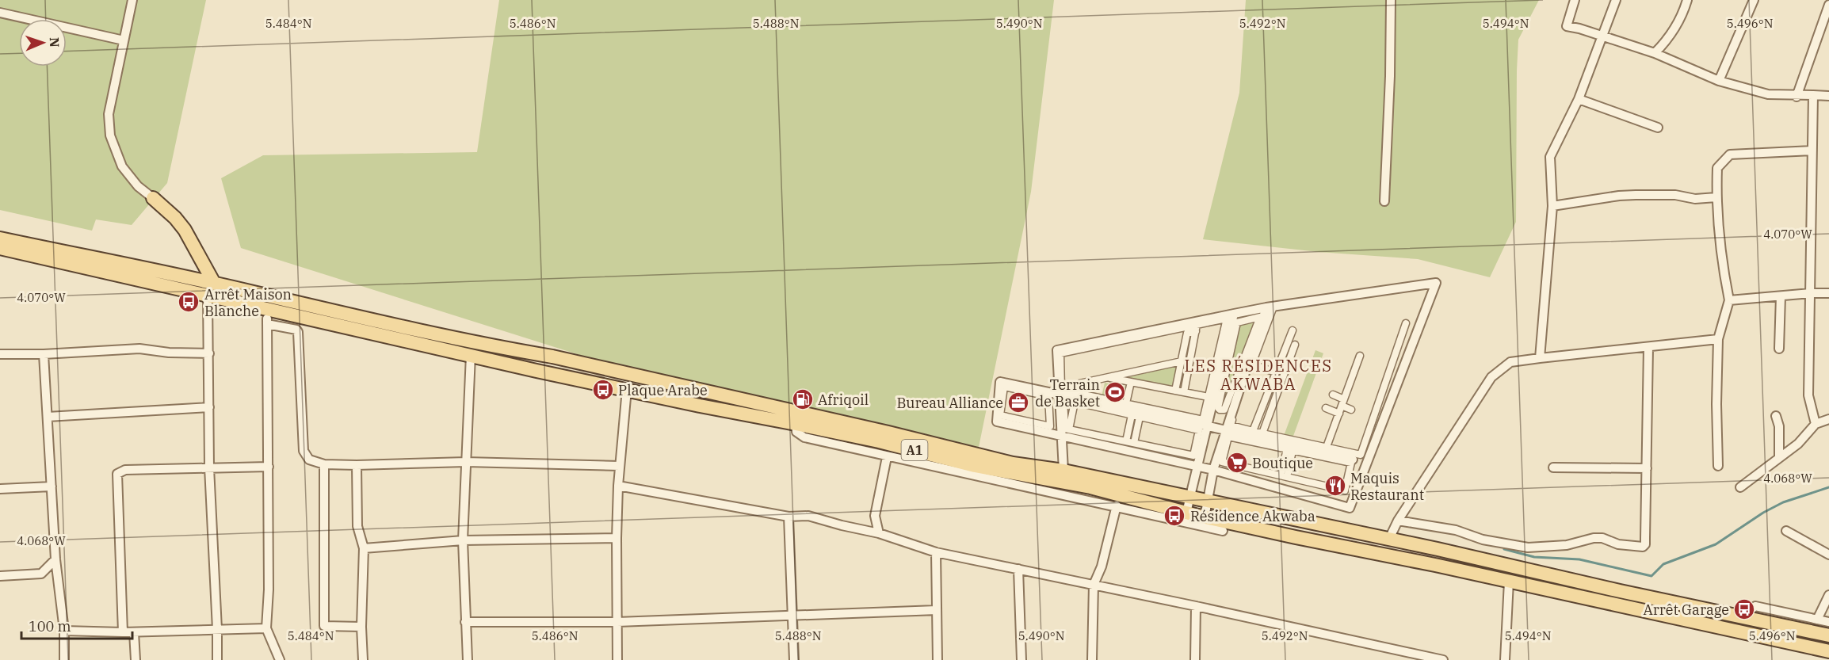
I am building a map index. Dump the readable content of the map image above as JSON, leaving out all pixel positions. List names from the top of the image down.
{
  "streets": {
    "main road": ["A1"]
  },
  "districts": ["LES RÉSIDENCES AKWABA"],
  "places": {
    "bus stop": [
      "Arrêt Maison Blanche",
      "Plaque Arabe",
      "Résidence Akwaba",
      "Arrêt Garage"
    ],
    "sports": ["Terrain de Basket"],
    "fuel station": ["Afriqoil"],
    "office": ["Bureau Alliance"],
    "supermarket": ["Boutique"],
    "restaurant": ["Maquis Restaurant"]
  },
  "scale_bar": "100 m",
  "north": "right",
  "coordinates": [
    "5.484°N",
    "5.486°N",
    "5.488°N",
    "5.490°N",
    "5.492°N",
    "5.494°N",
    "5.496°N",
    "4.070°W",
    "4.068°W"
  ]
}
